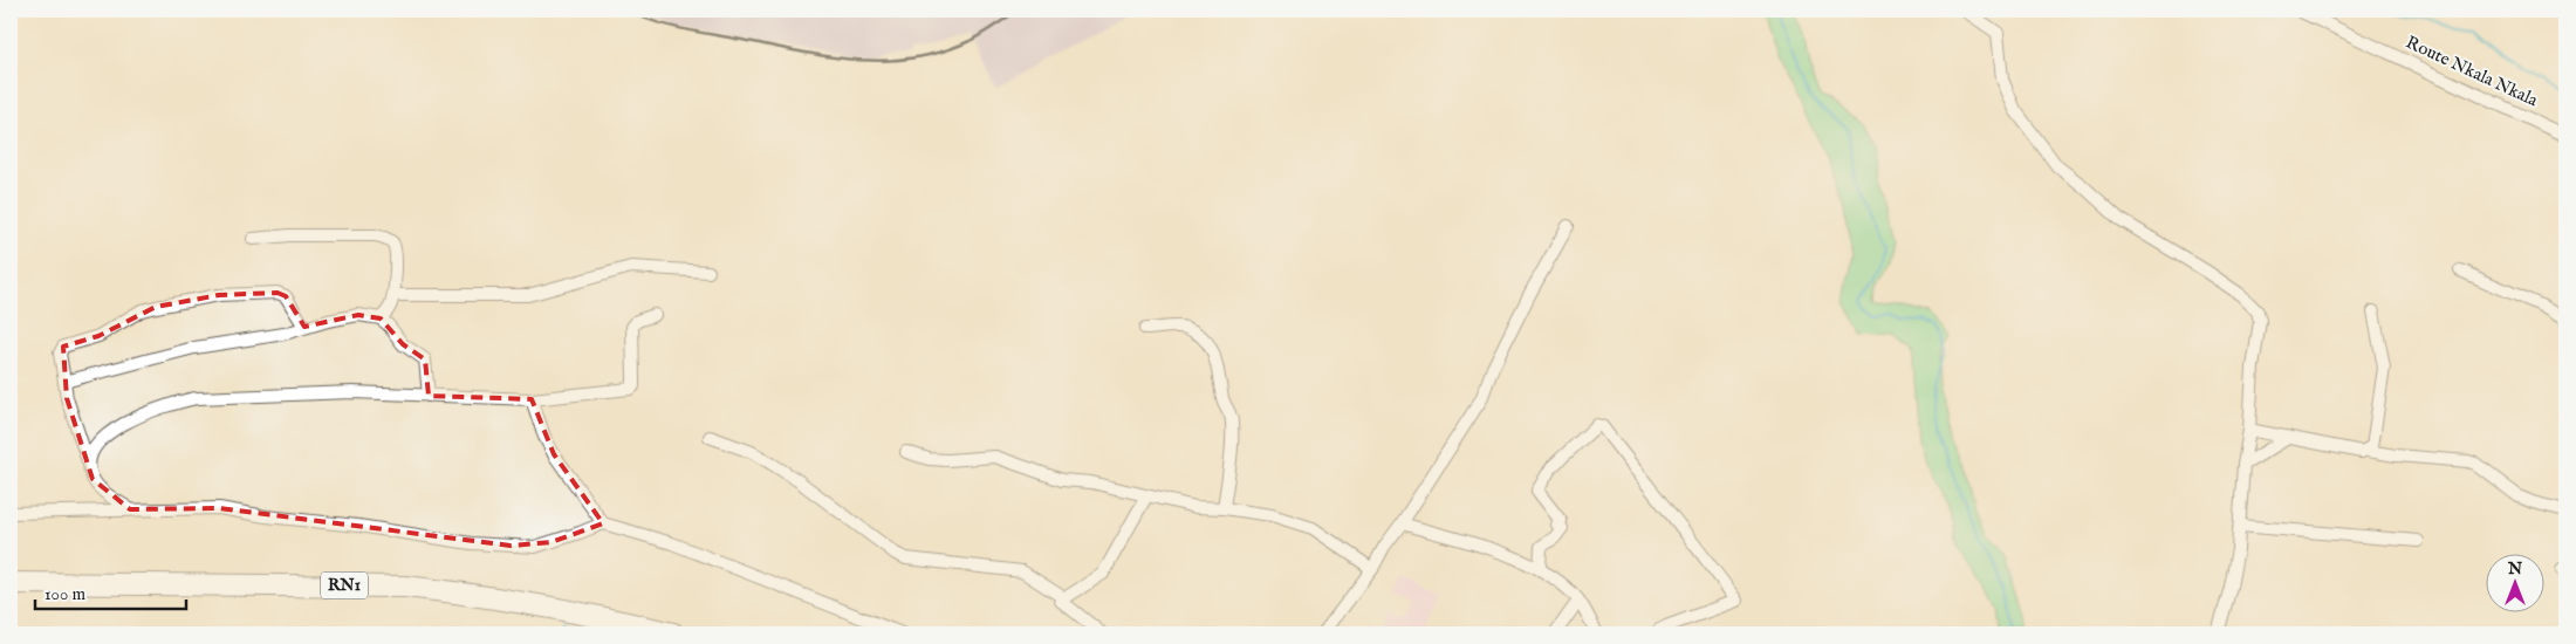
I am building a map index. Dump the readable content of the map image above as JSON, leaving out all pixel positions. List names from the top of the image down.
{
  "streets": {
    "highway": ["RN1"],
    "street": ["Route Nkala Nkala"]
  },
  "scale_bar": "100 m",
  "north": "top"
}
